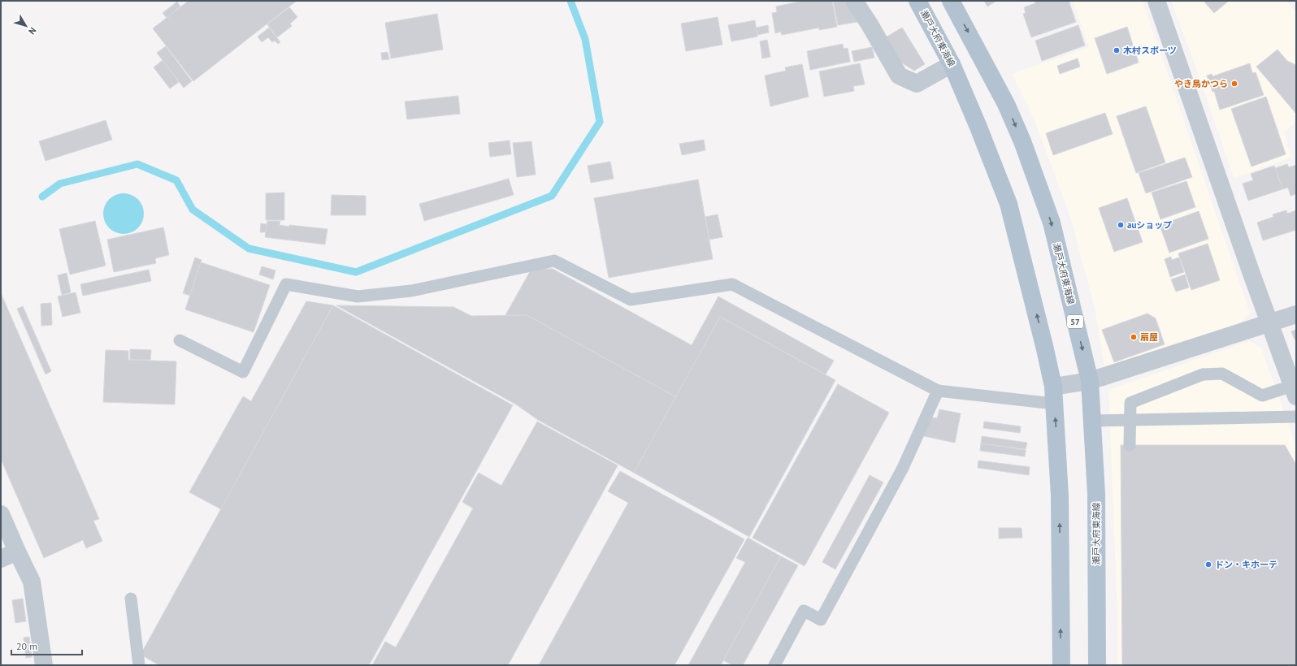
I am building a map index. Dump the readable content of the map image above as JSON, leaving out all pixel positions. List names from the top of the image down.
{
  "streets": {
    "main road": ["瀬戸大府東海線", "57"]
  },
  "places": [
    "木村スポーツ",
    "やき鳥かつら",
    "auショップ",
    "扇屋",
    "ドン・キホーテ"
  ],
  "scale_bar": "20 m",
  "north": "bottom right"
}
